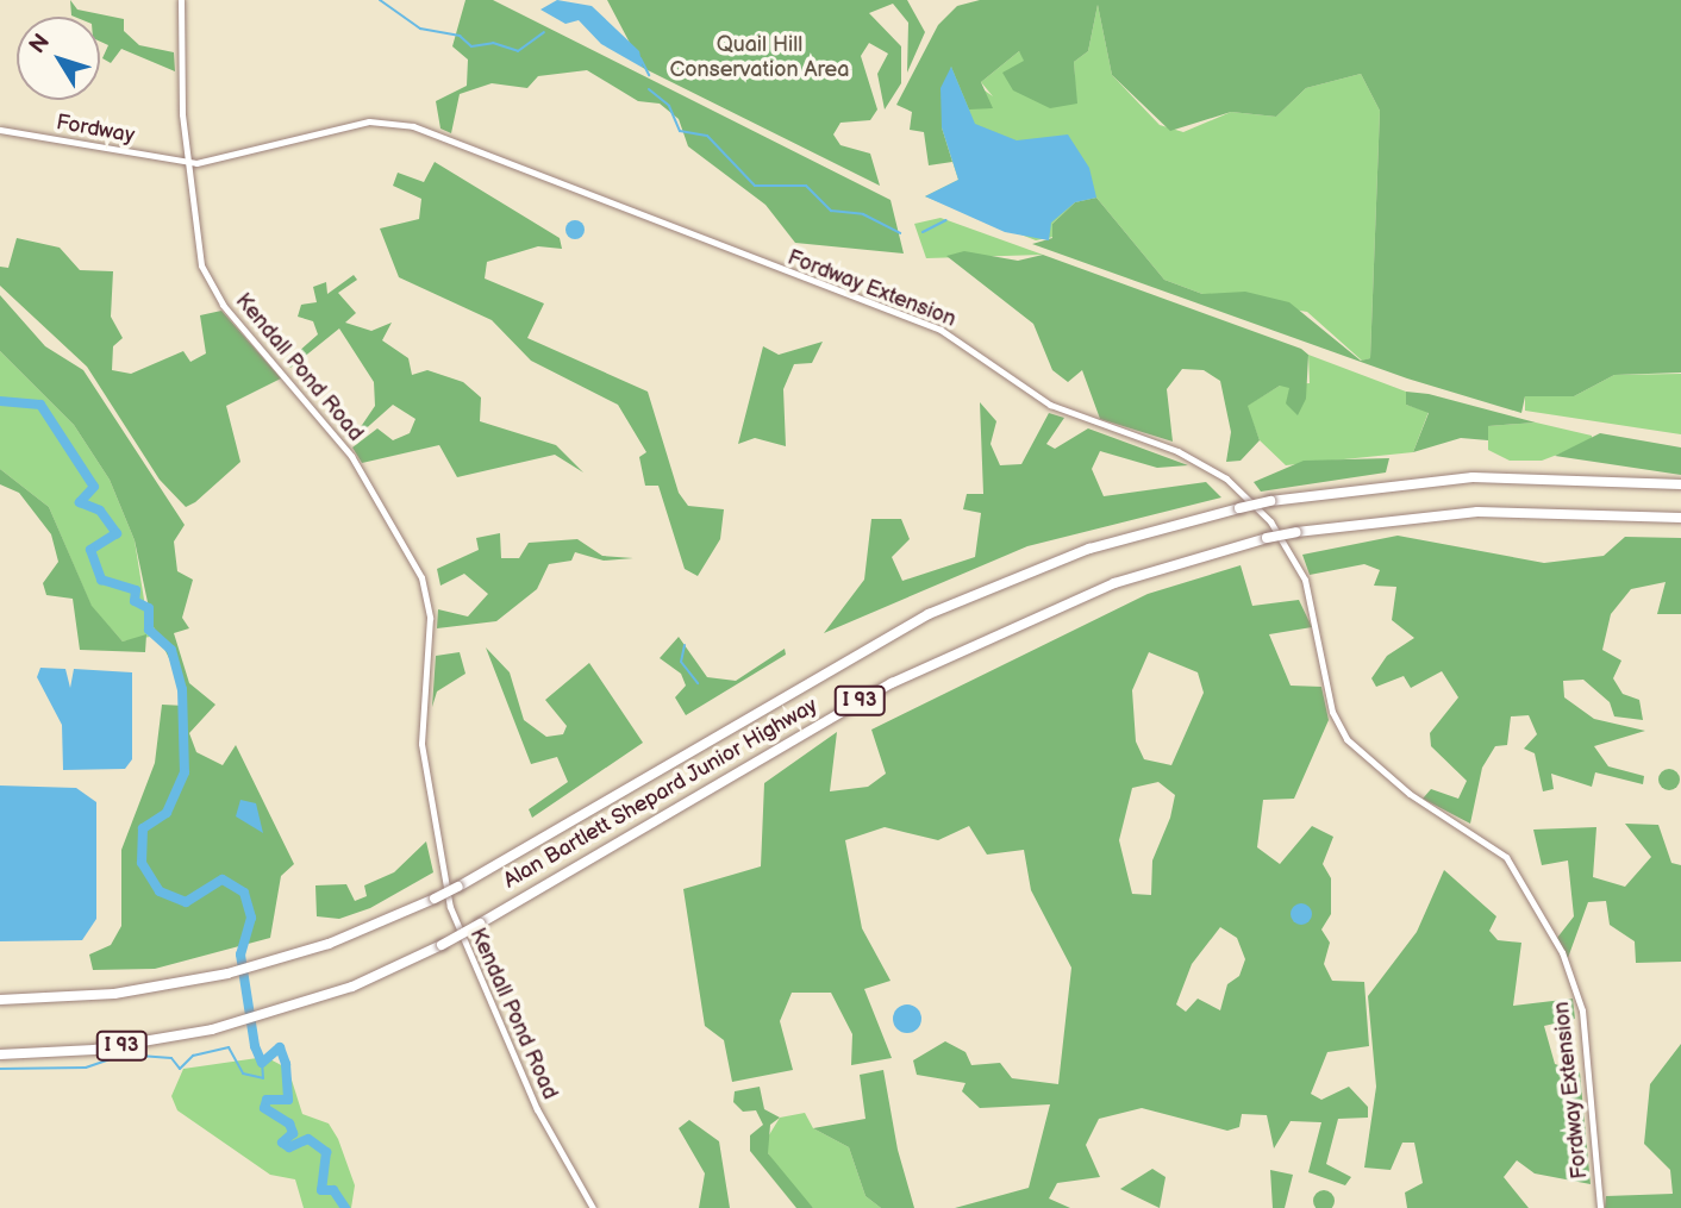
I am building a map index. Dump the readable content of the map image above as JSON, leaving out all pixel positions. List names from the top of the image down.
{
  "streets": {
    "highway": ["I 93", "Alan Bartlett Shepard Junior Highway"],
    "street": ["Fordway", "Fordway Extension", "Kendall Pond Road"]
  },
  "crossings": [
    ["Fordway", "Fordway Extension"],
    ["Fordway", "Kendall Pond Road"],
    ["Fordway Extension", "Kendall Pond Road"]
  ],
  "parks": ["Quail Hill Conservation Area"],
  "north": "top left"
}
